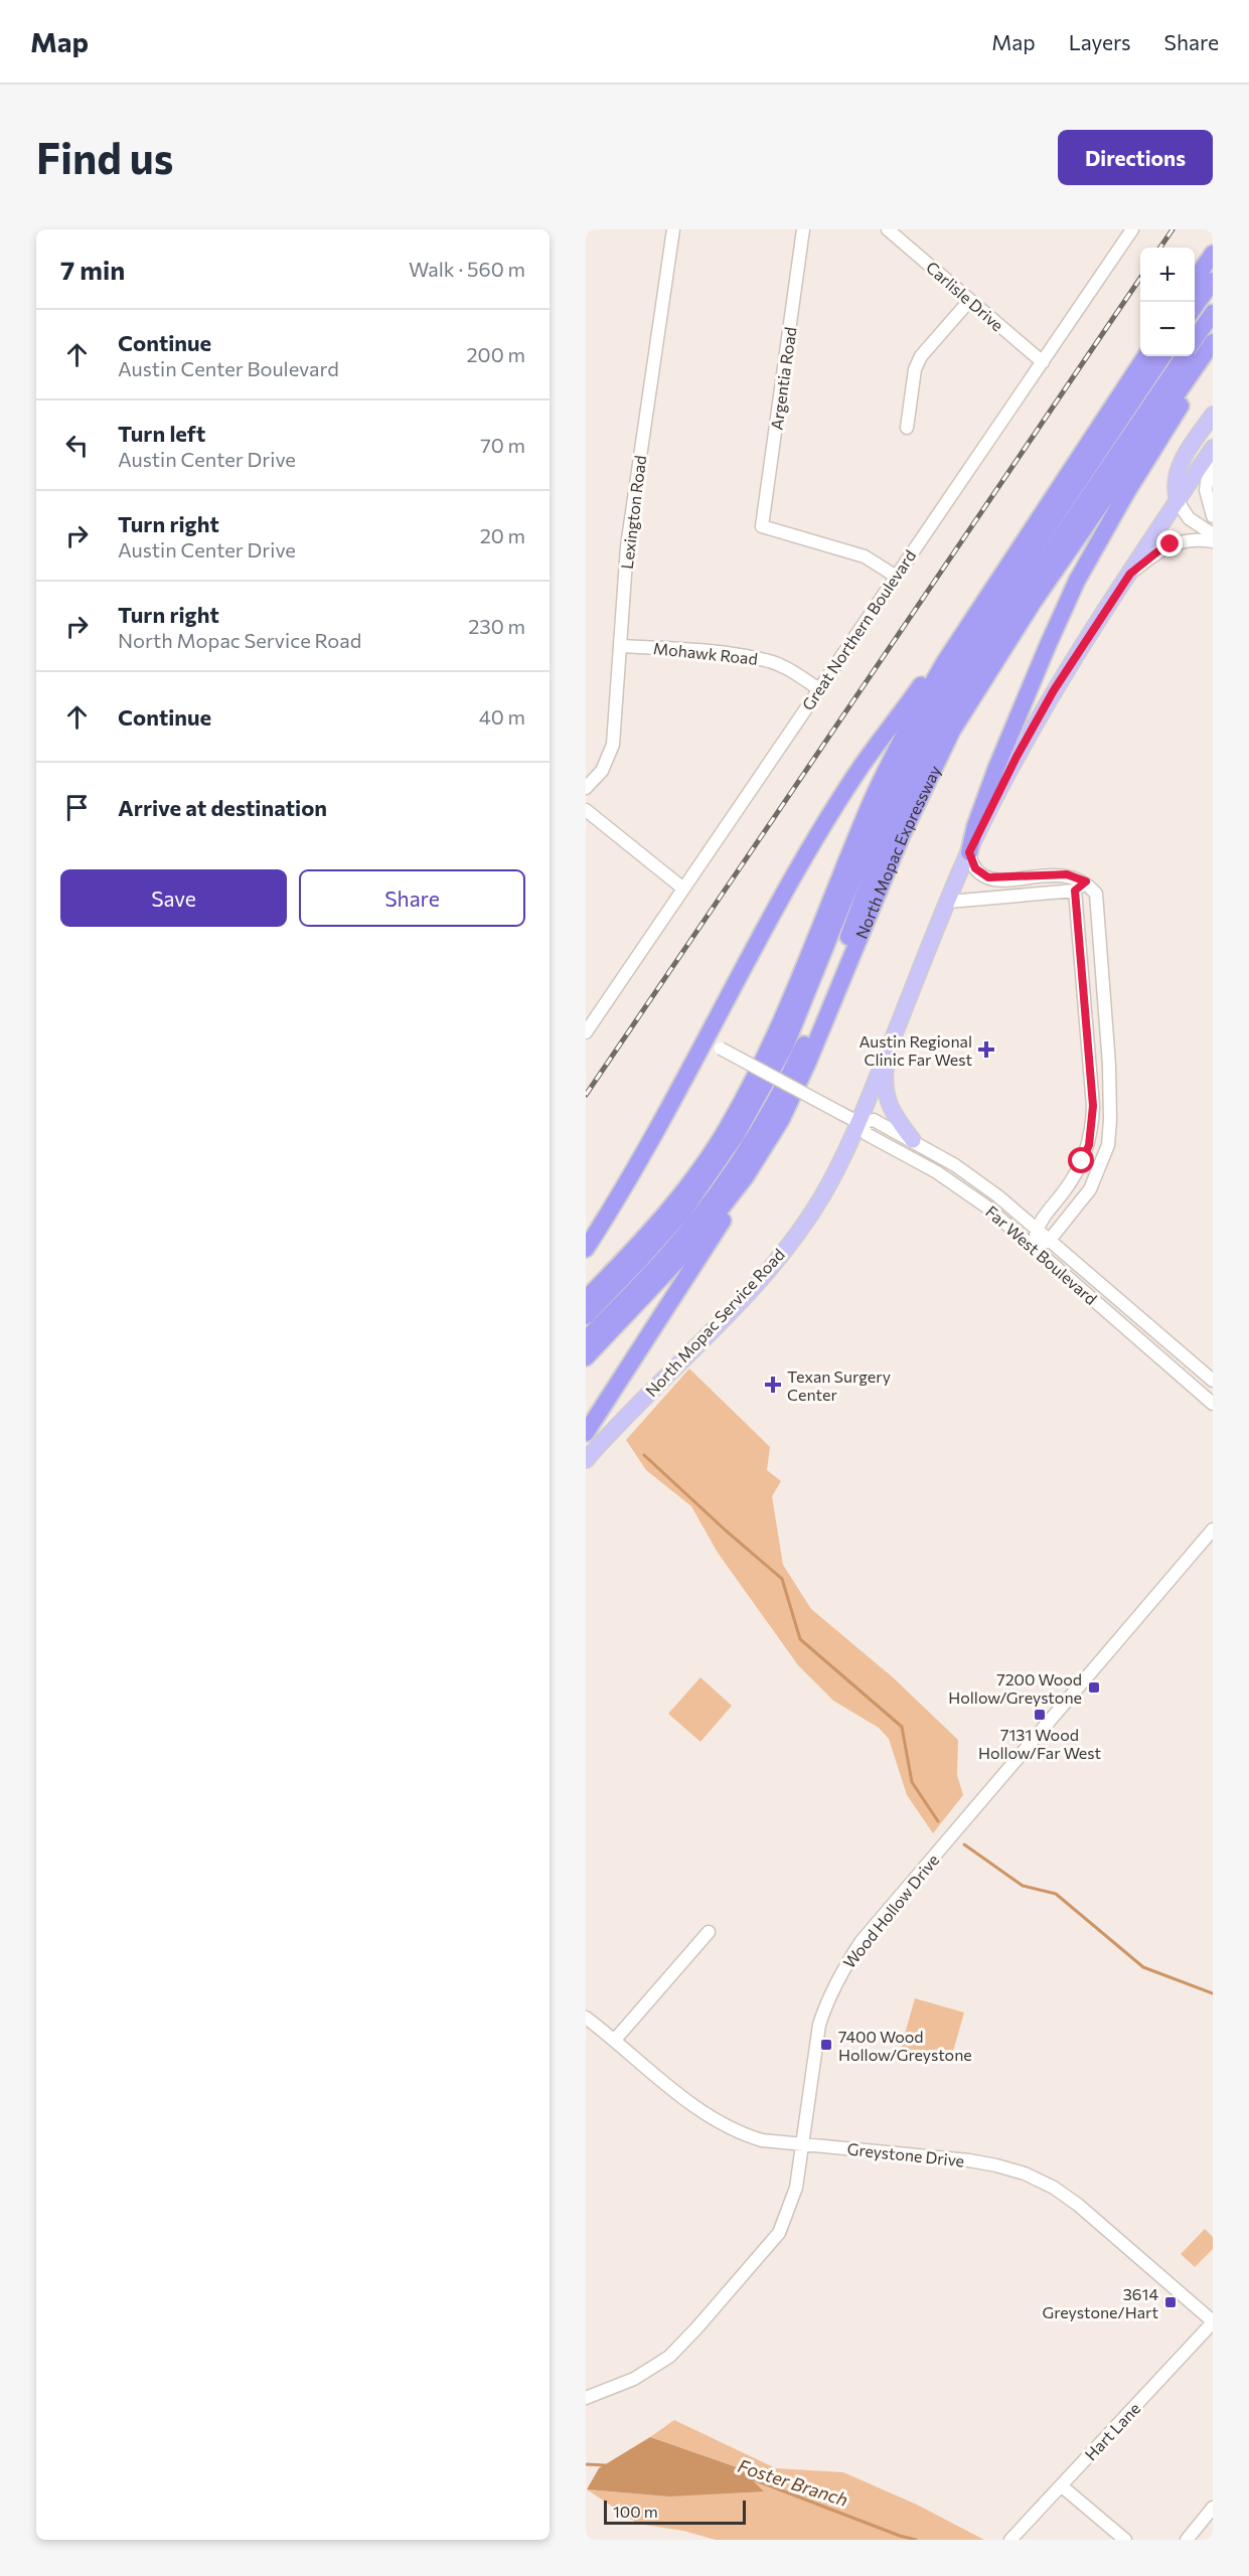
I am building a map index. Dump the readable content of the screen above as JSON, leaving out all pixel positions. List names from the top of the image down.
{
  "streets": {
    "highway": ["North Mopac Expressway"],
    "main road": ["North Mopac Service Road"],
    "street": [
      "Carlisle Drive",
      "Argentia Road",
      "Lexington Road",
      "Great Northern Boulevard",
      "Mohawk Road",
      "Far West Boulevard",
      "Wood Hollow Drive",
      "Greystone Drive",
      "Hart Lane"
    ]
  },
  "crossings": [
    ["Carlisle Drive", "Great Northern Boulevard"],
    ["Argentia Road", "Great Northern Boulevard"],
    ["Lexington Road", "Mohawk Road"],
    ["Great Northern Boulevard", "Mohawk Road"],
    ["Far West Boulevard", "North Mopac Service Road"],
    ["Wood Hollow Drive", "Greystone Drive"],
    ["Greystone Drive", "Hart Lane"]
  ],
  "water": ["Foster Branch"],
  "places": {
    "health": ["Austin Regional Clinic Far West", "Texan Surgery Center"],
    "transit": [
      "7200 Wood Hollow/Greystone",
      "7131 Wood Hollow/Far West",
      "7400 Wood Hollow/Greystone",
      "3614 Greystone/Hart"
    ]
  },
  "scale_bar": "100 m",
  "page": {
    "header": "Map",
    "nav": ["Map", "Layers", "Share"],
    "buttons": [
      "Directions",
      ["Save", "Share"]
    ],
    "title": "Find us",
    "heading": ["7 min", "Walk · 560 m"],
    "map_buttons": ["+", "−"],
    "list": [
      ["Continue", "Austin Center Boulevard", "200 m"],
      ["Turn left", "Austin Center Drive", "70 m"],
      ["Turn right", "Austin Center Drive", "20 m"],
      ["Turn right", "North Mopac Service Road", "230 m"],
      ["Continue", "40 m"],
      "Arrive at destination"
    ],
    "scale": "100 m"
  }
}
